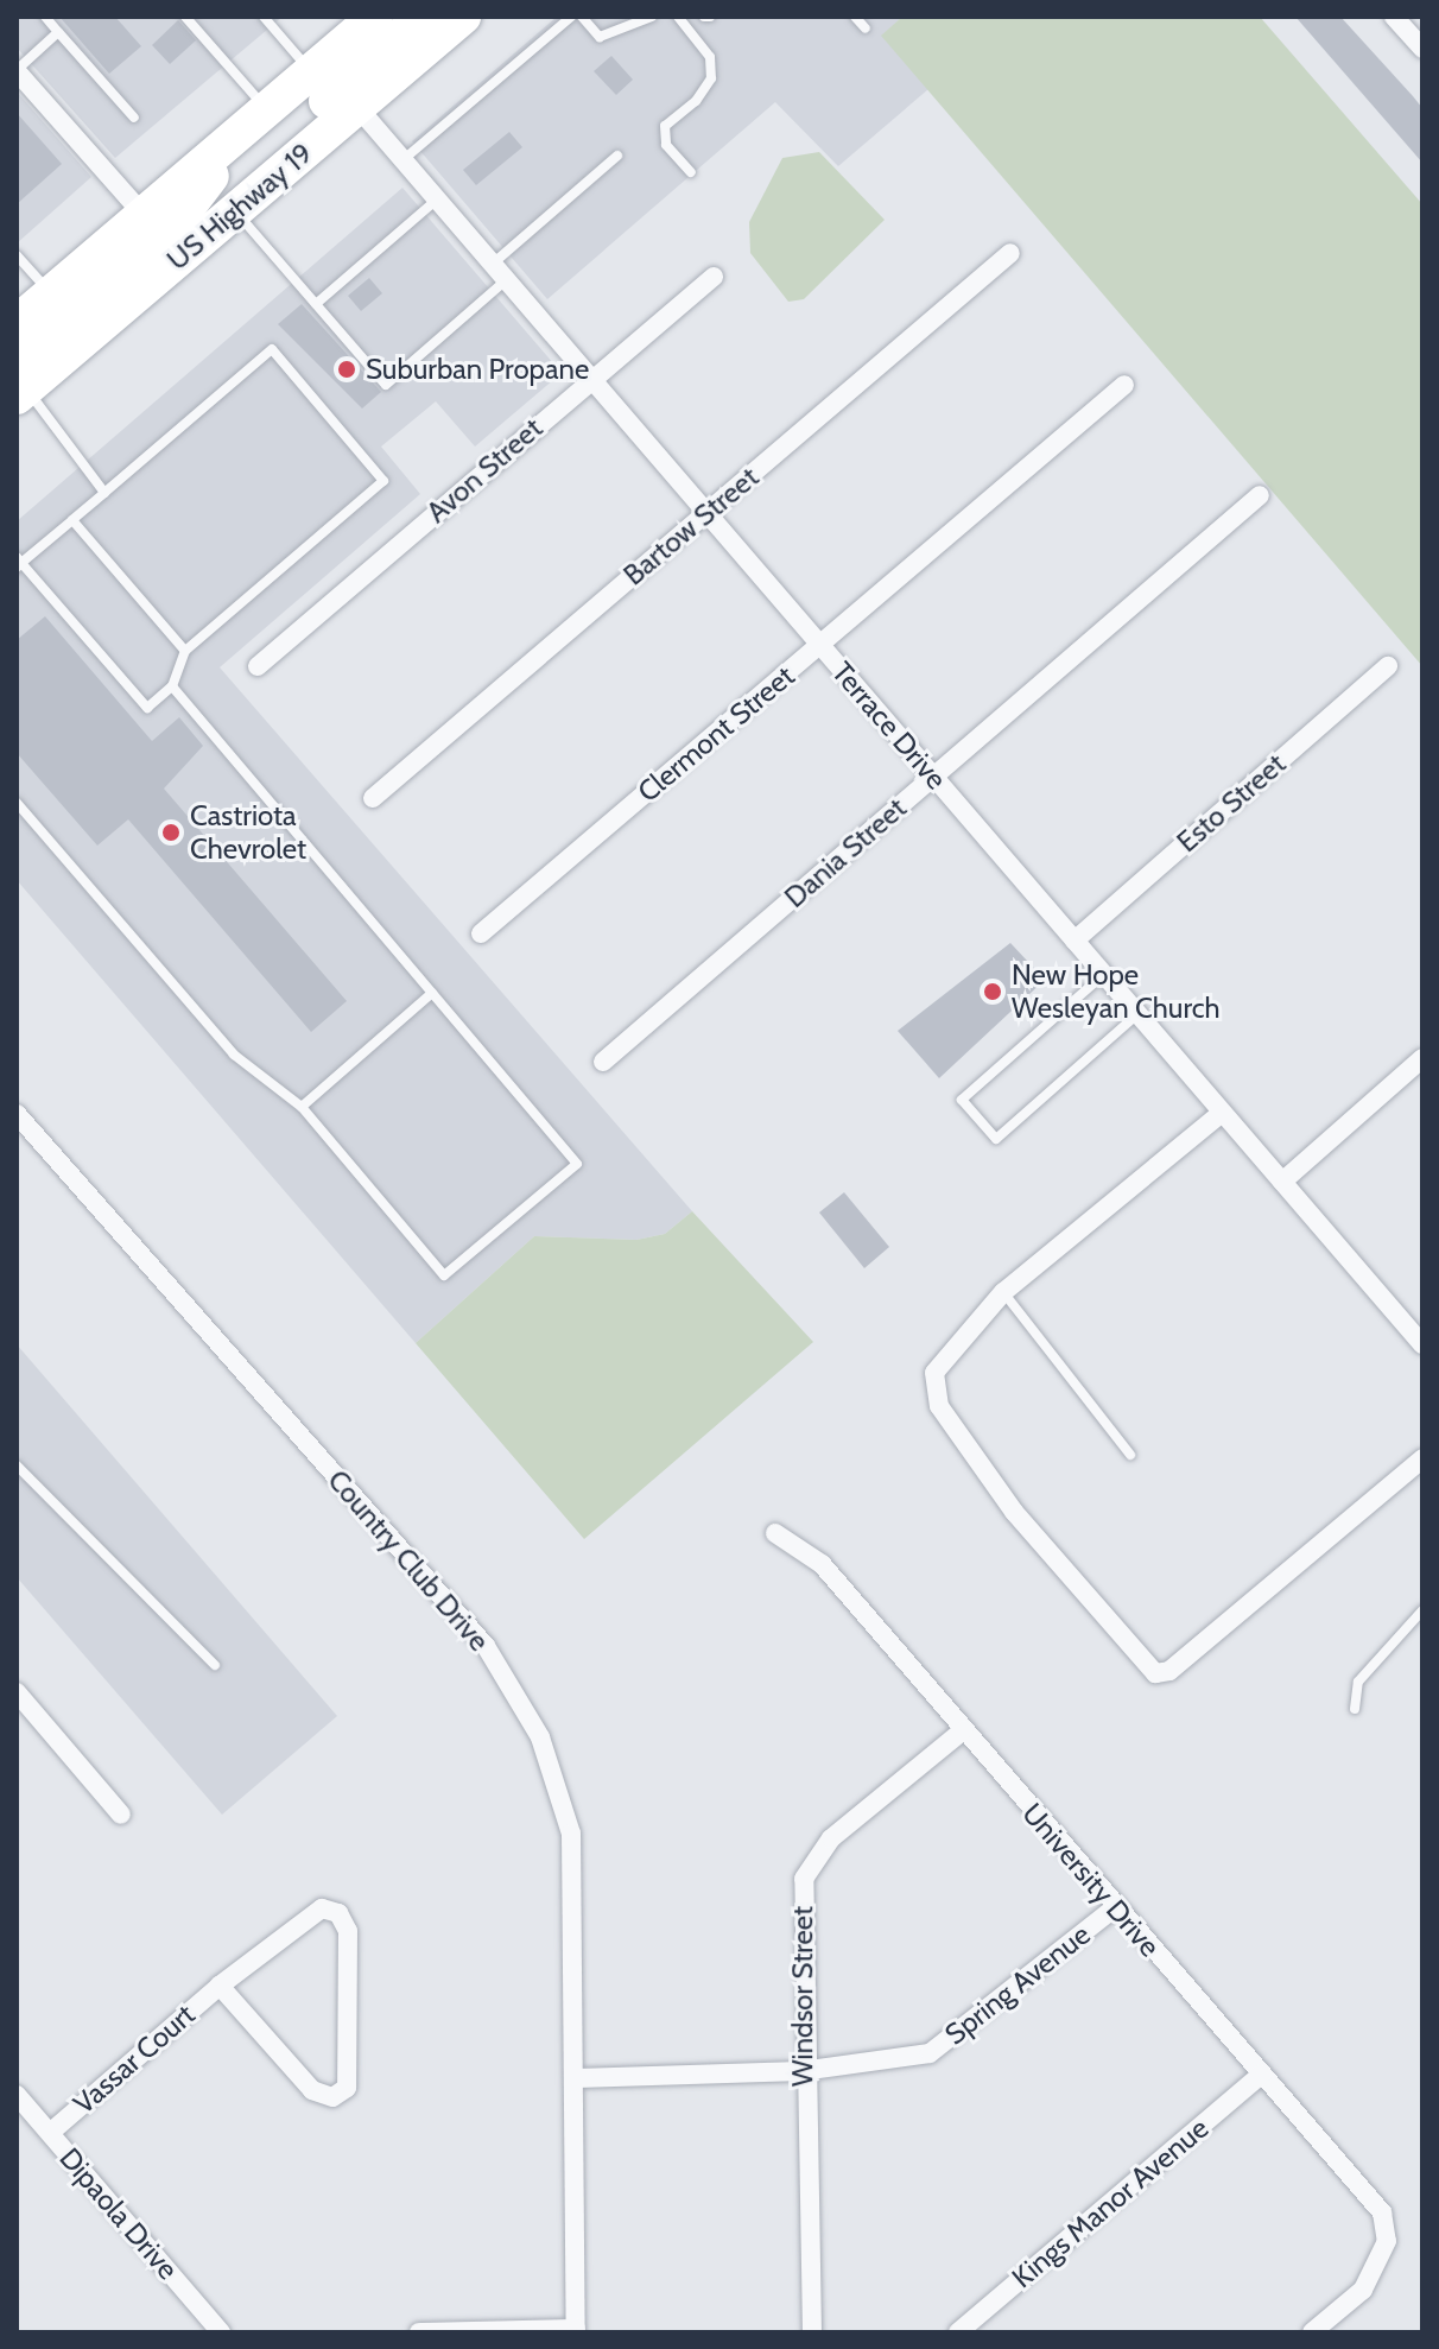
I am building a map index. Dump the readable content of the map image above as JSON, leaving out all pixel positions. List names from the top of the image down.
{
  "streets": {
    "highway": ["US Highway 19"],
    "street": [
      "Avon Street",
      "Bartow Street",
      "Terrace Drive",
      "Clermont Street",
      "Esto Street",
      "Dania Street",
      "Country Club Drive",
      "University Drive",
      "Spring Avenue",
      "Windsor Street",
      "Vassar Court",
      "Kings Manor Avenue",
      "Dipaola Drive"
    ]
  },
  "crossings": [
    ["US Highway 19", "Terrace Drive"],
    ["Avon Street", "Terrace Drive"],
    ["Bartow Street", "Terrace Drive"],
    ["Terrace Drive", "Clermont Street"],
    ["Terrace Drive", "Esto Street"],
    ["Terrace Drive", "Dania Street"],
    ["Country Club Drive", "Spring Avenue"],
    ["University Drive", "Spring Avenue"],
    ["University Drive", "Windsor Street"],
    ["University Drive", "Kings Manor Avenue"],
    ["Spring Avenue", "Windsor Street"],
    ["Vassar Court", "Dipaola Drive"]
  ],
  "places": ["Suburban Propane", "Castriota Chevrolet", "New Hope Wesleyan Church"]
}
